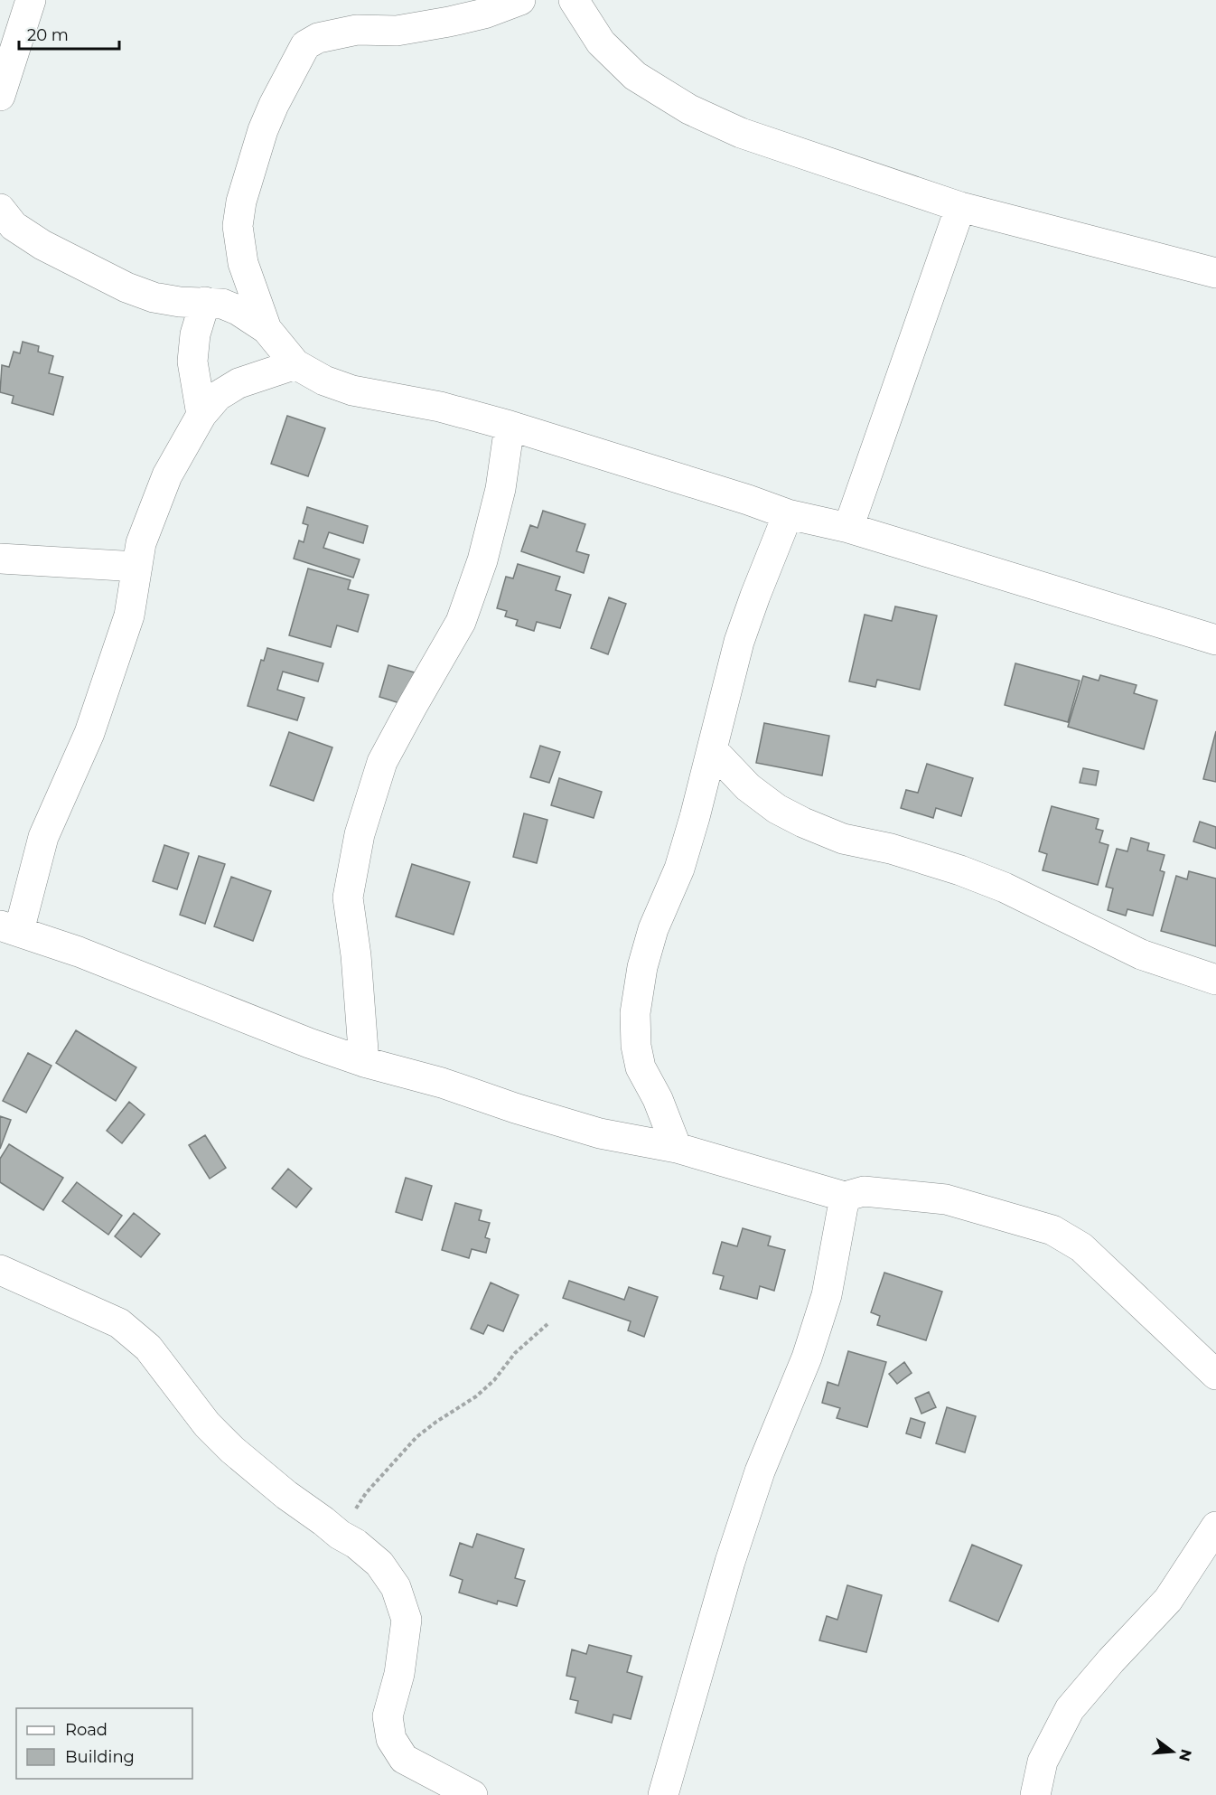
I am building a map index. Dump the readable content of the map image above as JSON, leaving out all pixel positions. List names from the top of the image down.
{
  "legend": ["Road", "Building"],
  "scale_bar": "20 m",
  "north": "right"
}
